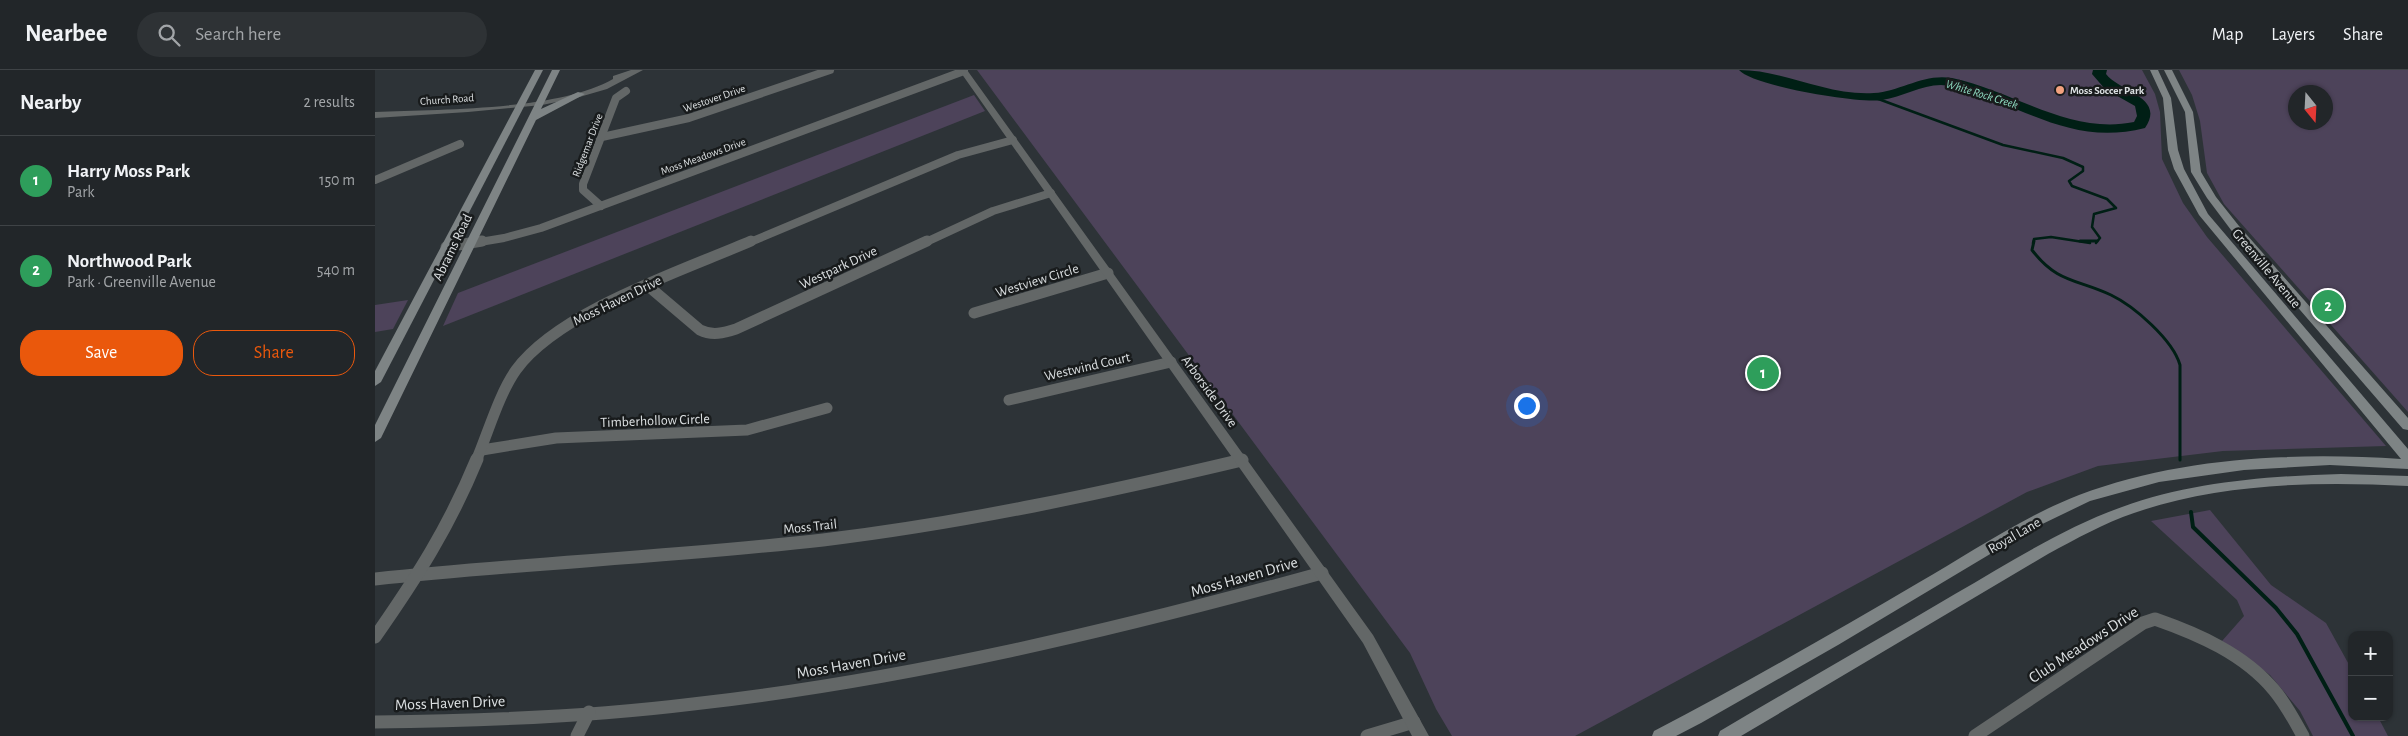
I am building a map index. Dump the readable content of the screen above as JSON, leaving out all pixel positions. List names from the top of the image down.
{
  "streets": {
    "main road": ["Abrams Road", "Greenville Avenue", "Royal Lane"],
    "street": [
      "Westover Drive",
      "Church Road",
      "Ridgemar Drive",
      "Moss Meadows Drive",
      "Westpark Drive",
      "Westview Circle",
      "Moss Haven Drive",
      "Westwind Court",
      "Arborside Drive",
      "Timberhollow Circle",
      "Moss Trail",
      "Club Meadows Drive"
    ]
  },
  "crossings": [
    ["Westover Drive", "Ridgemar Drive"],
    ["Church Road", "Abrams Road"],
    ["Ridgemar Drive", "Moss Meadows Drive"],
    ["Moss Meadows Drive", "Abrams Road"],
    ["Moss Meadows Drive", "Arborside Drive"],
    ["Westpark Drive", "Moss Haven Drive"],
    ["Westpark Drive", "Arborside Drive"],
    ["Westview Circle", "Arborside Drive"],
    ["Moss Haven Drive", "Arborside Drive"],
    ["Moss Haven Drive", "Timberhollow Circle"],
    ["Moss Haven Drive", "Moss Trail"],
    ["Westwind Court", "Arborside Drive"],
    ["Arborside Drive", "Moss Trail"]
  ],
  "water": ["White Rock Creek"],
  "places": ["Moss Soccer Park"],
  "north": "bottom",
  "page": {
    "header": "Nearbee",
    "search": "Search here",
    "nav": ["Map", "Layers", "Share"],
    "heading": ["Nearby", "2 results"],
    "list": [
      {
        "mark": "1",
        "name": "Harry Moss Park",
        "note": "Park",
        "value": "150 m"
      },
      {
        "mark": "2",
        "name": "Northwood Park",
        "note": "Park · Greenville Avenue",
        "value": "540 m"
      }
    ],
    "pins": ["2", "1"],
    "buttons": ["Save", "Share"],
    "map_buttons": ["+", "−"]
  }
}
